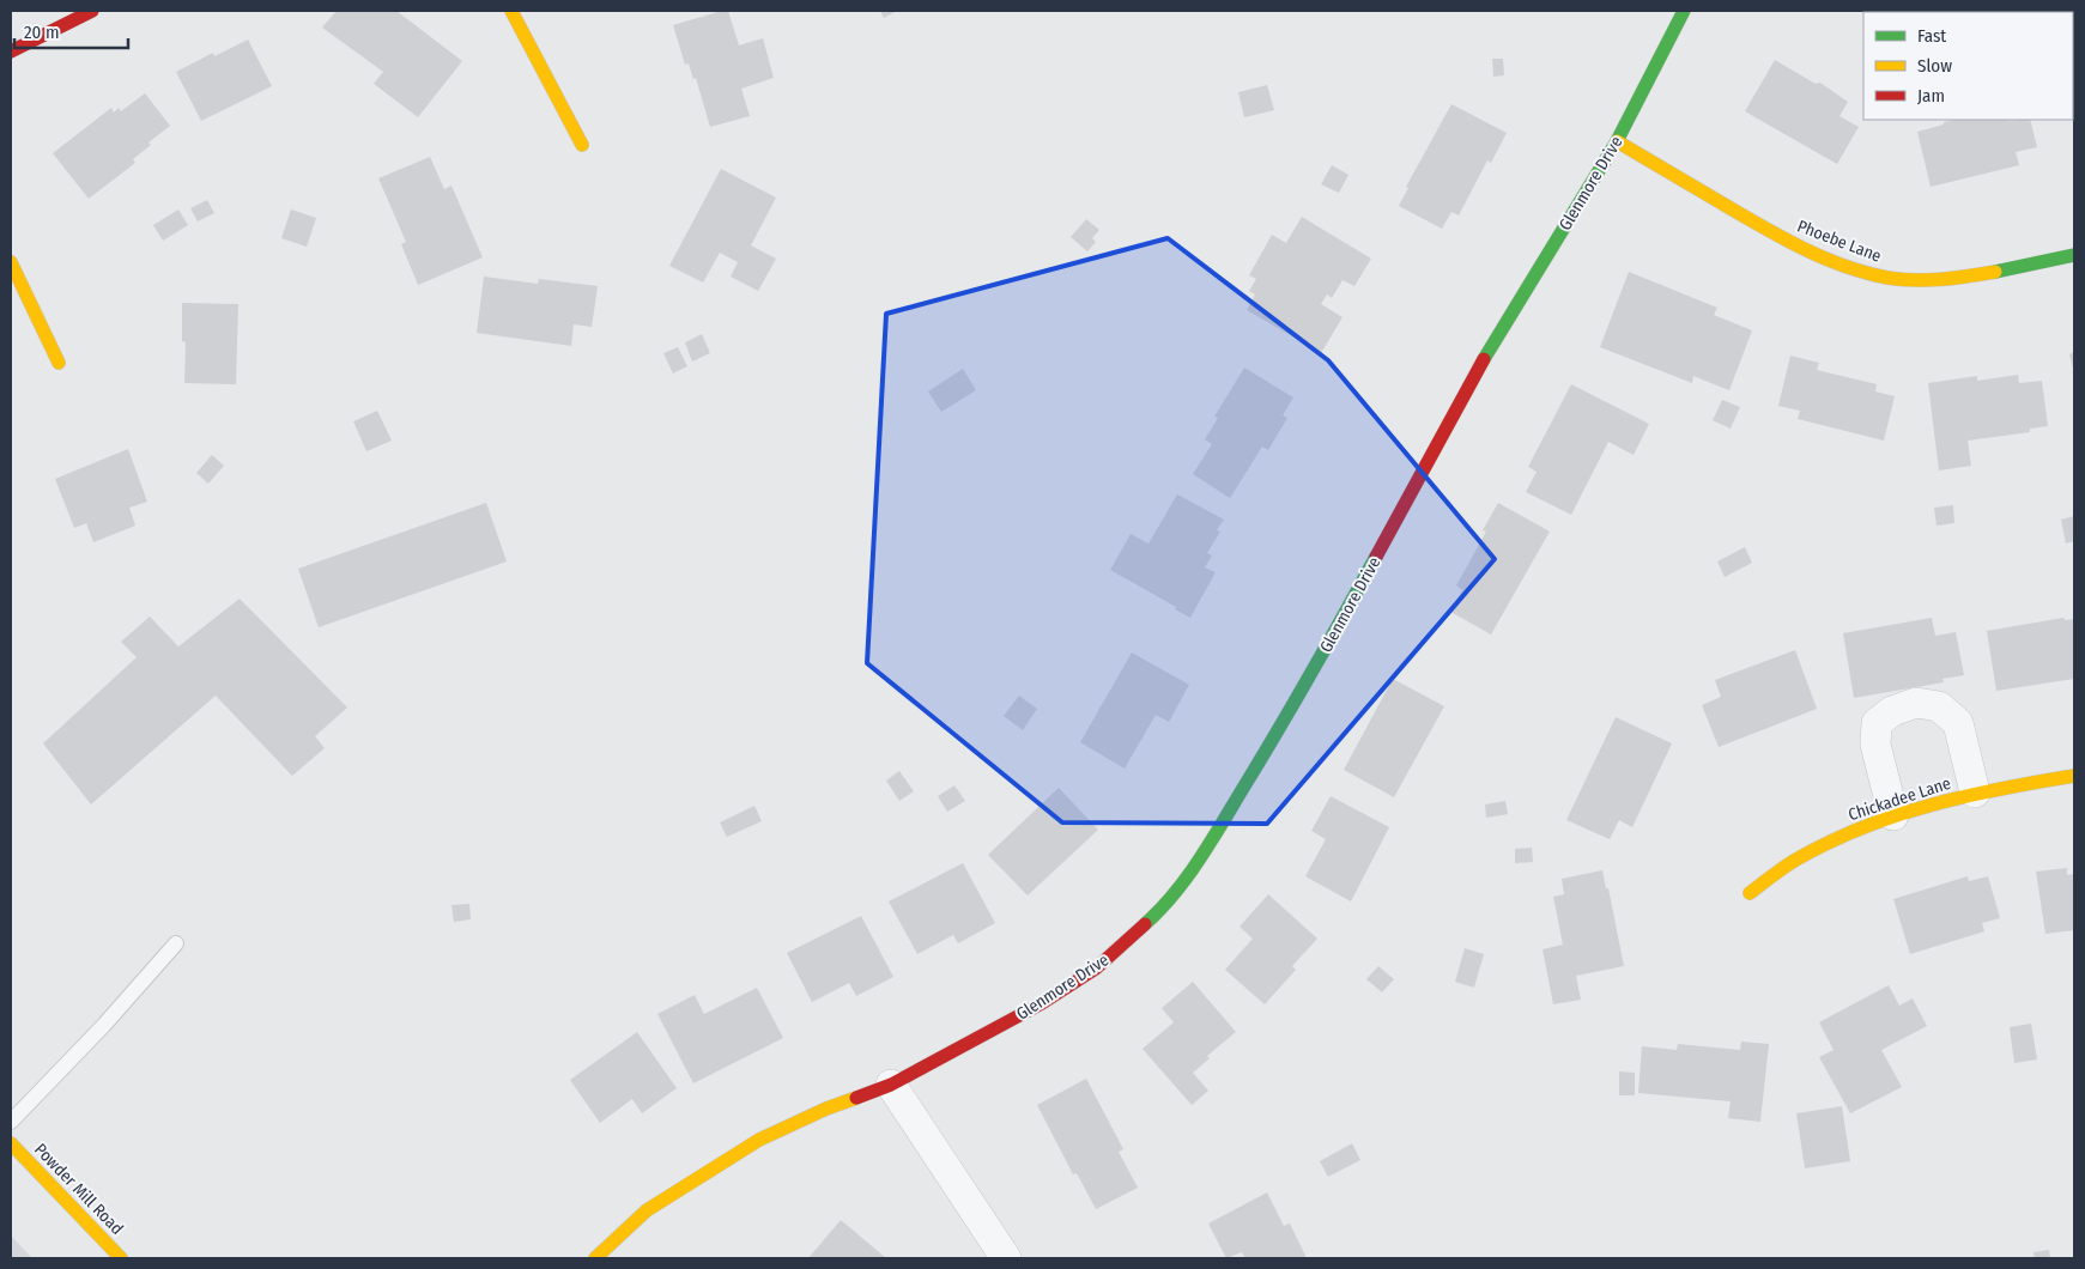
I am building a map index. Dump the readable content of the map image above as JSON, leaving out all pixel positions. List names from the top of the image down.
{
  "streets": {
    "street": [
      "Glenmore Drive",
      "Phoebe Lane",
      "Chickadee Lane",
      "Powder Mill Road"
    ]
  },
  "crossings": [
    ["Glenmore Drive", "Phoebe Lane"]
  ],
  "legend": ["Fast", "Slow", "Jam"],
  "scale_bar": "20 m"
}
